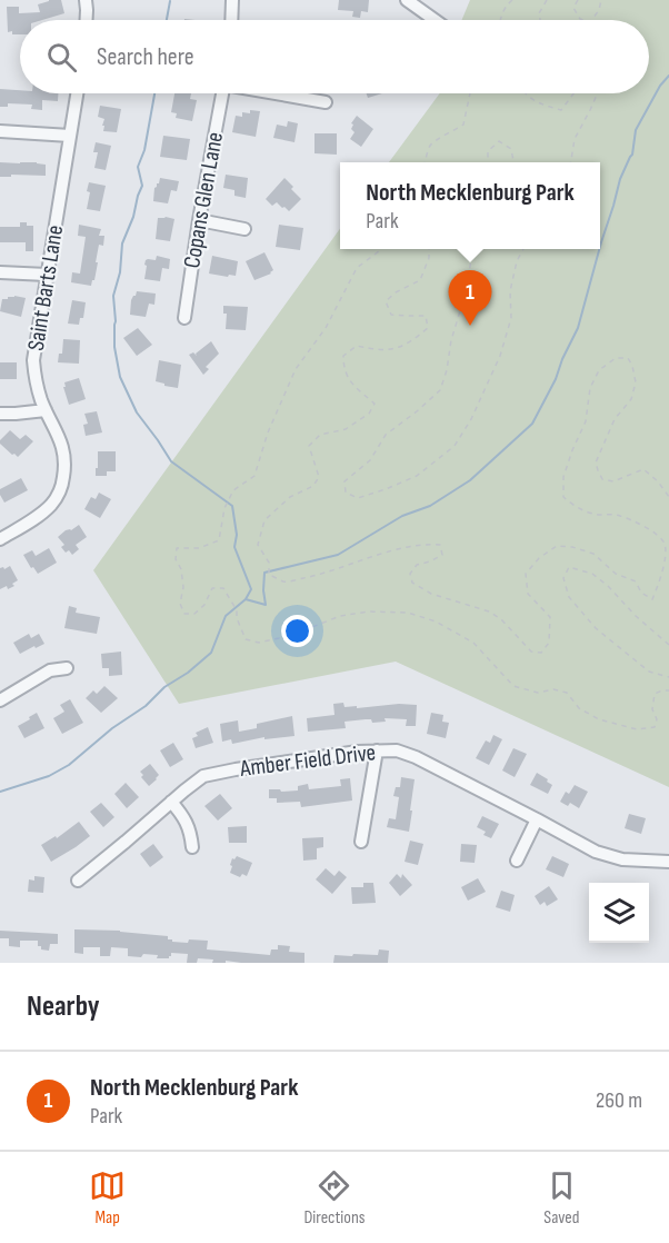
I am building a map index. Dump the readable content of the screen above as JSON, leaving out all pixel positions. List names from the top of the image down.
{
  "streets": {
    "street": ["Copans Glen Lane", "Saint Barts Lane", "Amber Field Drive"]
  },
  "page": {
    "search": "Search here",
    "popup": ["North Mecklenburg Park", "Park"],
    "pins": "1",
    "heading": "Nearby",
    "list": [
      {
        "mark": "1",
        "name": "North Mecklenburg Park",
        "note": "Park",
        "value": "260 m"
      }
    ],
    "nav": ["Map", "Directions", "Saved"]
  }
}
